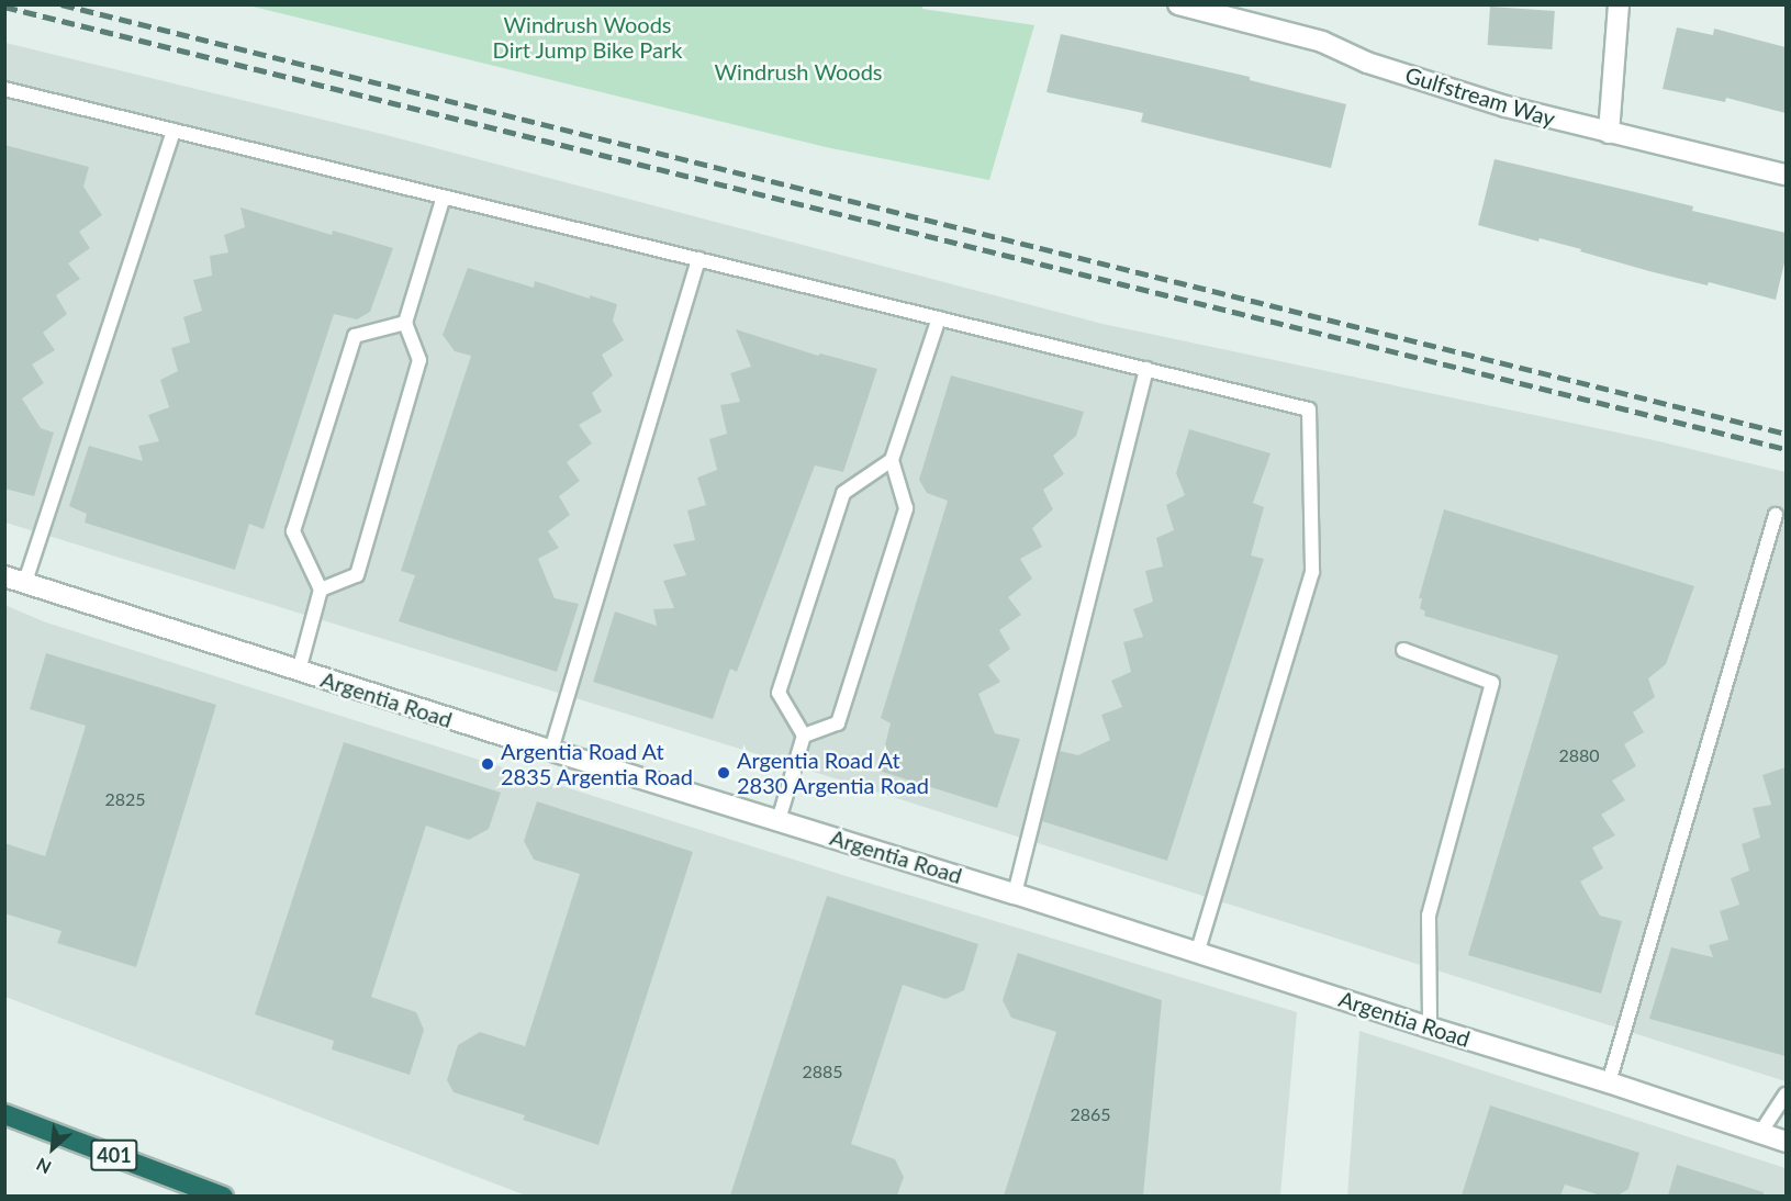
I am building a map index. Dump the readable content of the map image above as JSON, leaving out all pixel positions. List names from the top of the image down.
{
  "streets": {
    "highway": ["401"],
    "street": ["Gulfstream Way", "Argentia Road"]
  },
  "parks": ["Windrush Woods Dirt Jump Bike Park", "Windrush Woods"],
  "places": ["Argentia Road At 2835 Argentia Road", "Argentia Road At 2830 Argentia Road"],
  "house_numbers": [
    "2880",
    "2825",
    "2885",
    "2865"
  ],
  "north": "bottom left"
}
